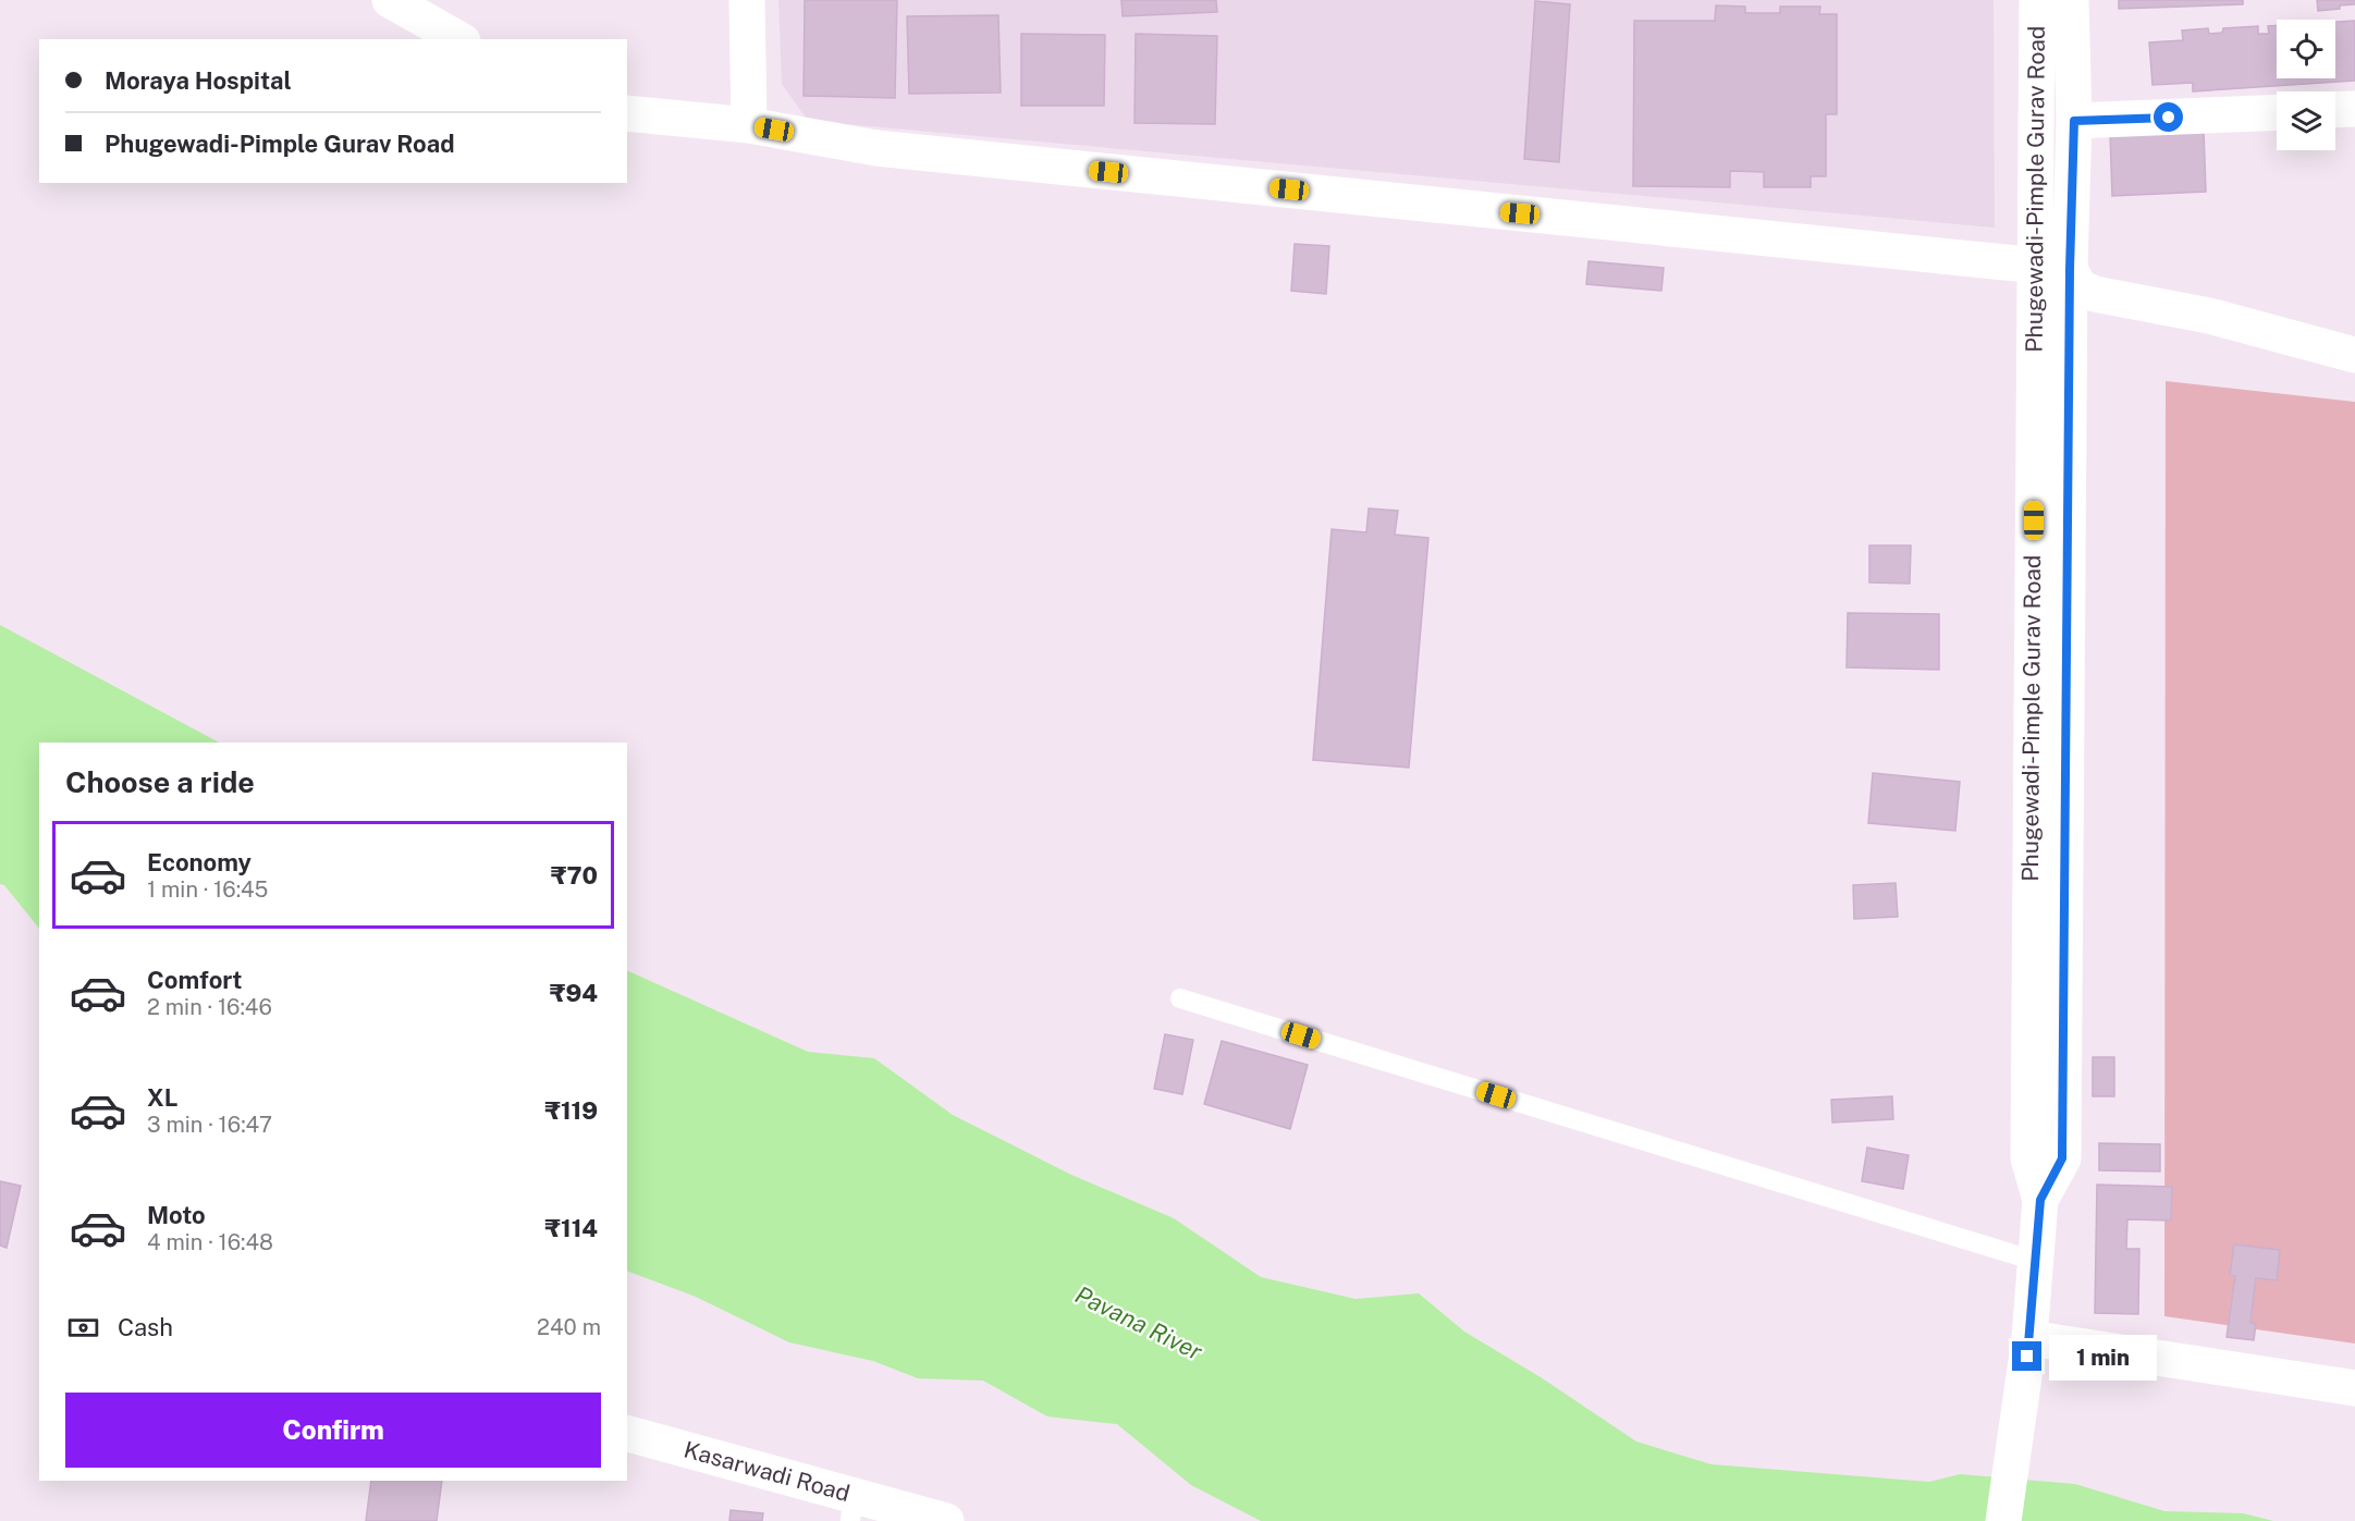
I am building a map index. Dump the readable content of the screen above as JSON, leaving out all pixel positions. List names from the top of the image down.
{
  "streets": {
    "street": ["Phugewadi-Pimple Gurav Road", "Kasarwadi Road"]
  },
  "water": ["Pavana River"],
  "page": {
    "banner": ["Moraya Hospital", "Phugewadi-Pimple Gurav Road"],
    "heading": "Choose a ride",
    "list": [
      {
        "name": "Economy",
        "note": "1 min · 16:45",
        "value": "₹70"
      },
      {
        "name": "Comfort",
        "note": "2 min · 16:46",
        "value": "₹94"
      },
      {
        "name": "XL",
        "note": "3 min · 16:47",
        "value": "₹119"
      },
      {
        "name": "Moto",
        "note": "4 min · 16:48",
        "value": "₹114"
      }
    ],
    "pay": ["Cash", "240 m"],
    "bubble": "1 min",
    "buttons": "Confirm"
  }
}
